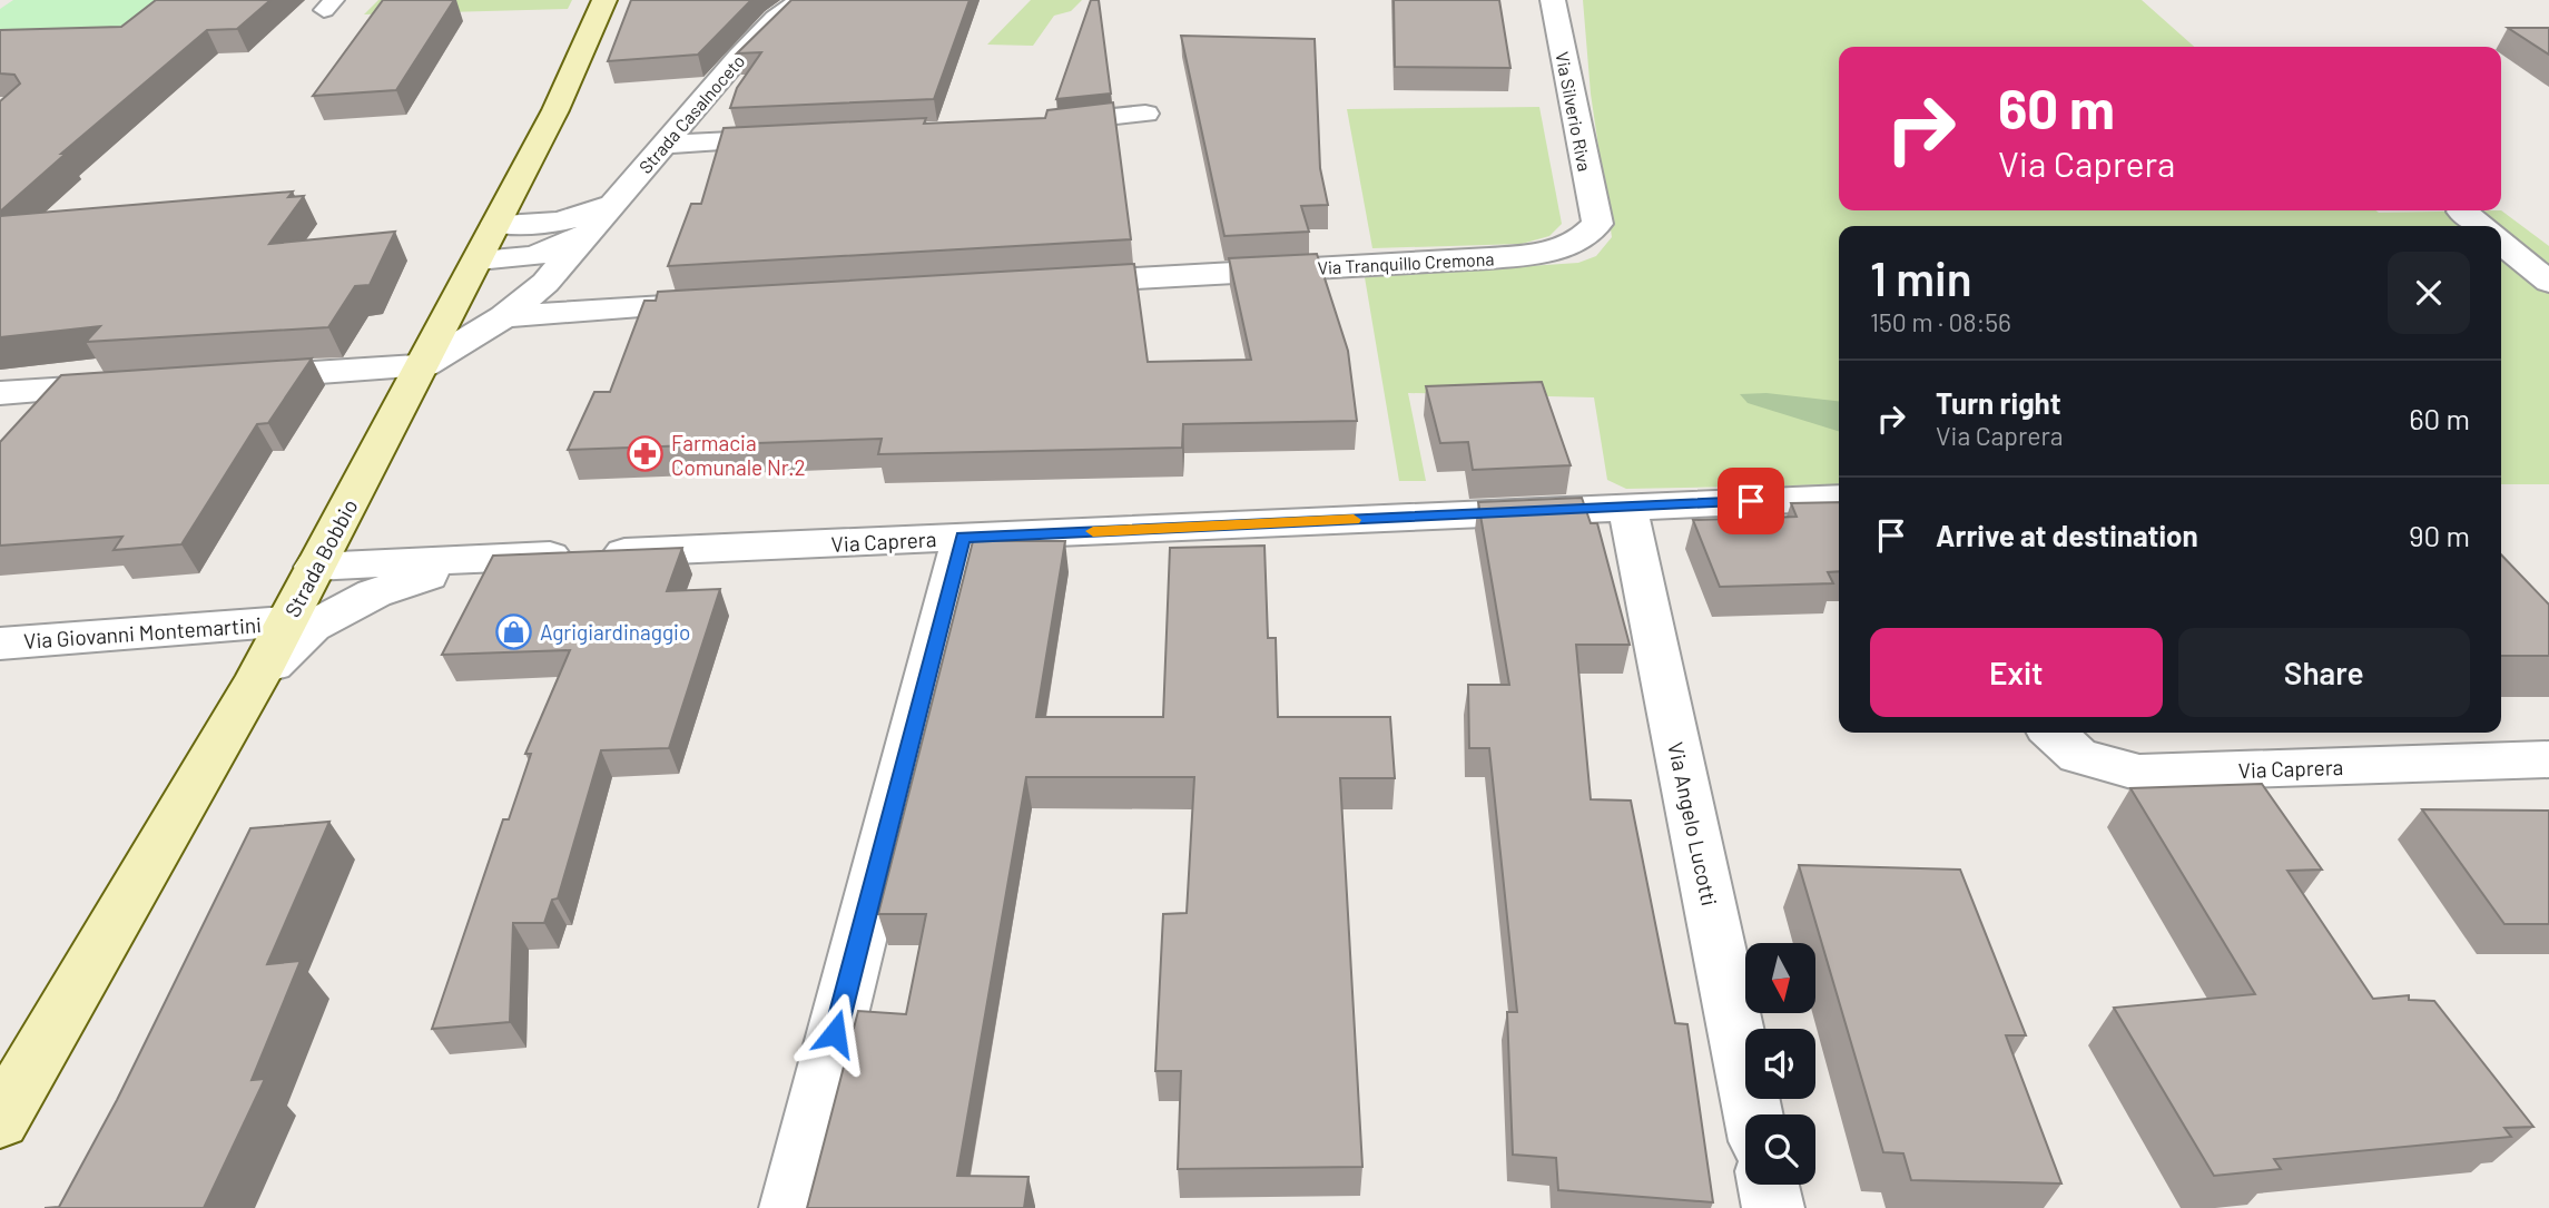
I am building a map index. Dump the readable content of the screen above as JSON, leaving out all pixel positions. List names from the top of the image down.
{
  "streets": {
    "main road": ["Strada Bobbio"],
    "street": [
      "Via Silverio Riva",
      "Strada Casalnoceto",
      "Via Tranquillo Cremona",
      "Via Caprera",
      "Via Giovanni Montemartini",
      "Via Angelo Lucotti"
    ]
  },
  "crossings": [
    ["Via Silverio Riva", "Via Tranquillo Cremona"],
    ["Strada Casalnoceto", "Strada Bobbio"],
    ["Via Caprera", "Strada Bobbio"],
    ["Via Caprera", "Via Angelo Lucotti"],
    ["Strada Bobbio", "Via Giovanni Montemartini"]
  ],
  "places": {
    "pharmacy": ["Farmacia Comunale Nr.2"],
    "shop": ["Agrigiardinaggio"]
  },
  "north": "bottom",
  "page": {
    "turn": ["60 m", "Via Caprera"],
    "heading": ["1 min", "150 m · 08:56"],
    "list": [
      {
        "name": "Turn right",
        "note": "Via Caprera",
        "value": "60 m"
      },
      {
        "name": "Arrive at destination",
        "value": "90 m"
      }
    ],
    "buttons": ["Exit", "Share"]
  }
}
